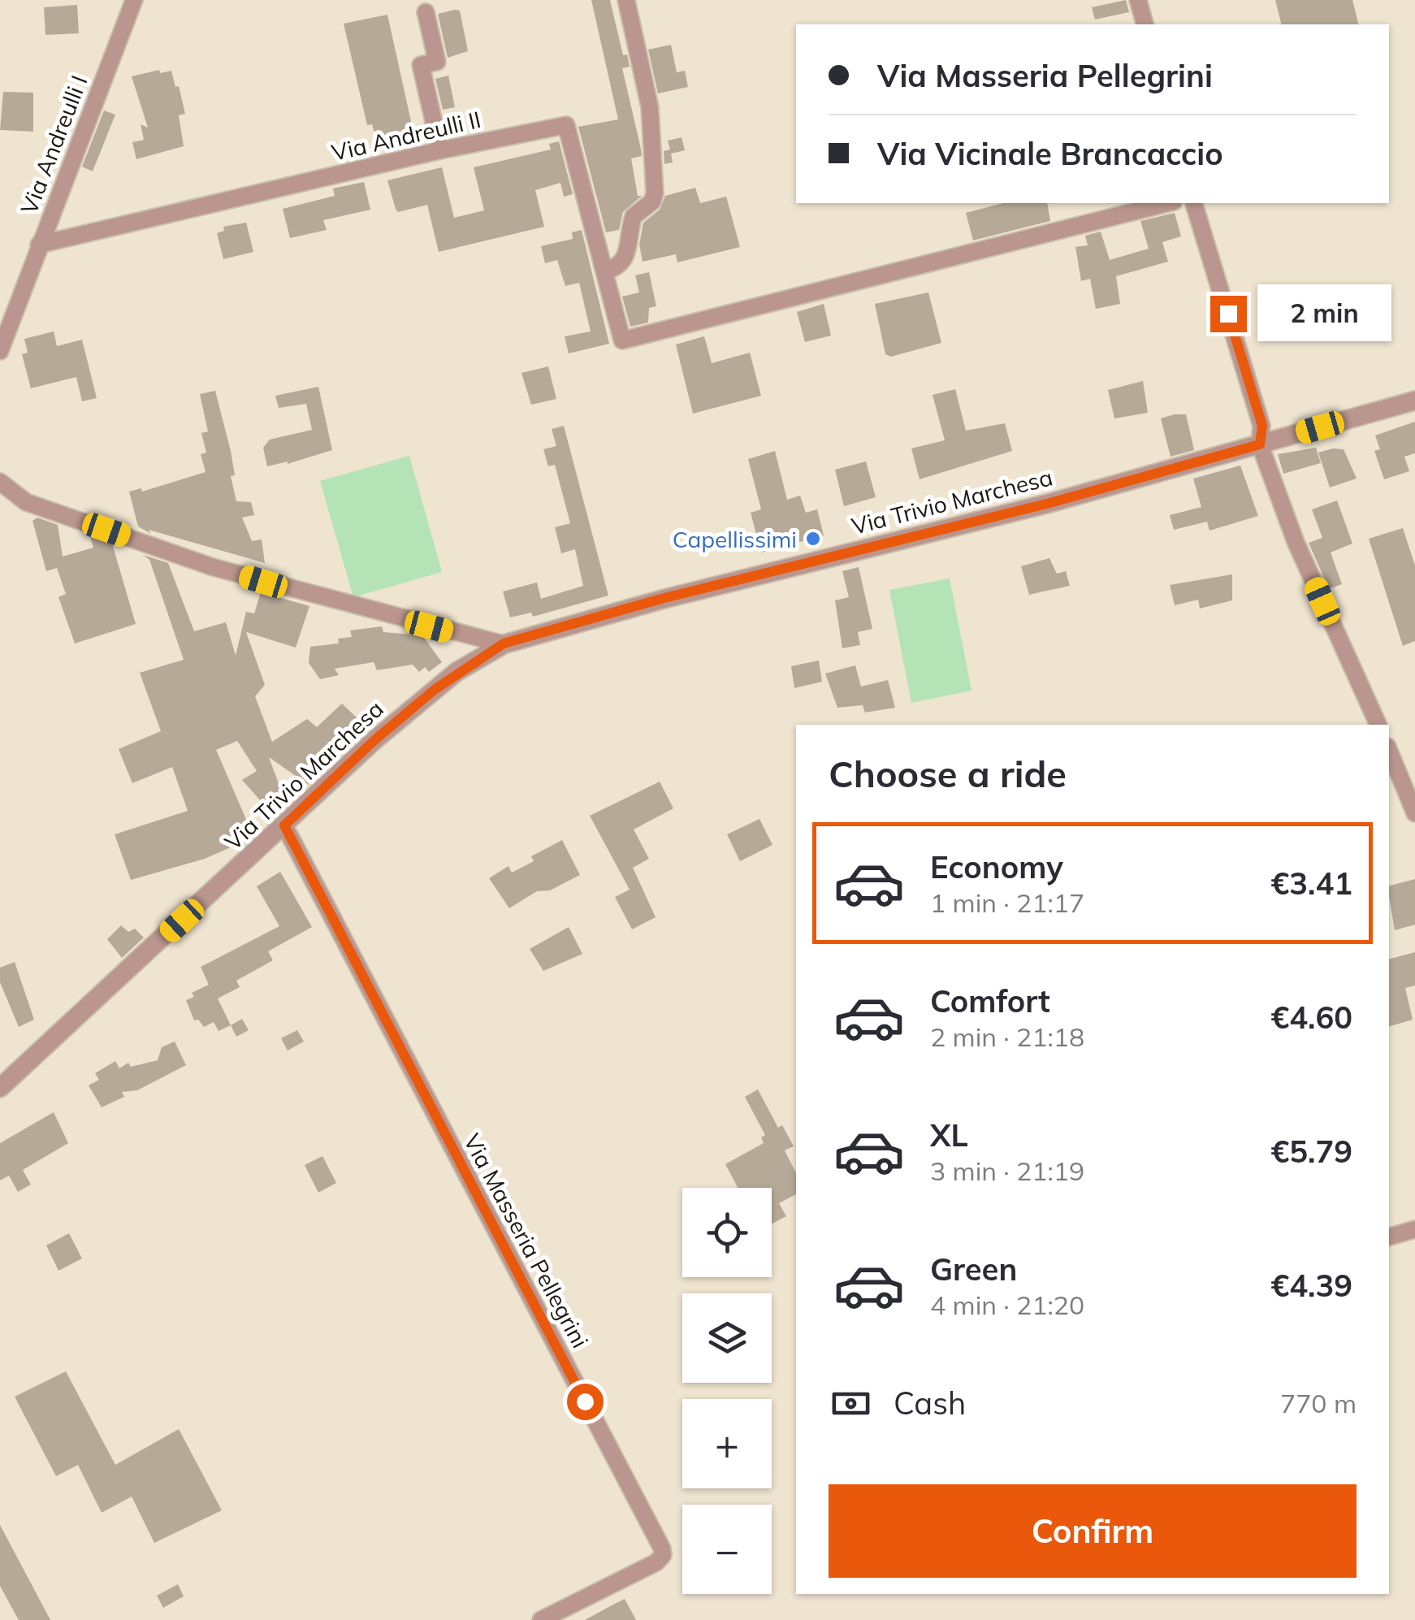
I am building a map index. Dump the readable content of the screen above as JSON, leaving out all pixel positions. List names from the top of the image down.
{
  "streets": {
    "street": [
      "Via Andreulli II",
      "Via Andreulli I",
      "Via Trivio Marchesa",
      "Via Masseria Pellegrini"
    ]
  },
  "crossings": [
    ["Via Andreulli II", "Via Andreulli I"],
    ["Via Trivio Marchesa", "Via Masseria Pellegrini"]
  ],
  "places": ["Capellissimi"],
  "page": {
    "banner": ["Via Masseria Pellegrini", "Via Vicinale Brancaccio"],
    "bubble": "2 min",
    "heading": "Choose a ride",
    "list": [
      {
        "name": "Economy",
        "note": "1 min · 21:17",
        "value": "€3.41"
      },
      {
        "name": "Comfort",
        "note": "2 min · 21:18",
        "value": "€4.60"
      },
      {
        "name": "XL",
        "note": "3 min · 21:19",
        "value": "€5.79"
      },
      {
        "name": "Green",
        "note": "4 min · 21:20",
        "value": "€4.39"
      }
    ],
    "map_buttons": ["+", "−"],
    "pay": ["Cash", "770 m"],
    "buttons": "Confirm"
  }
}
